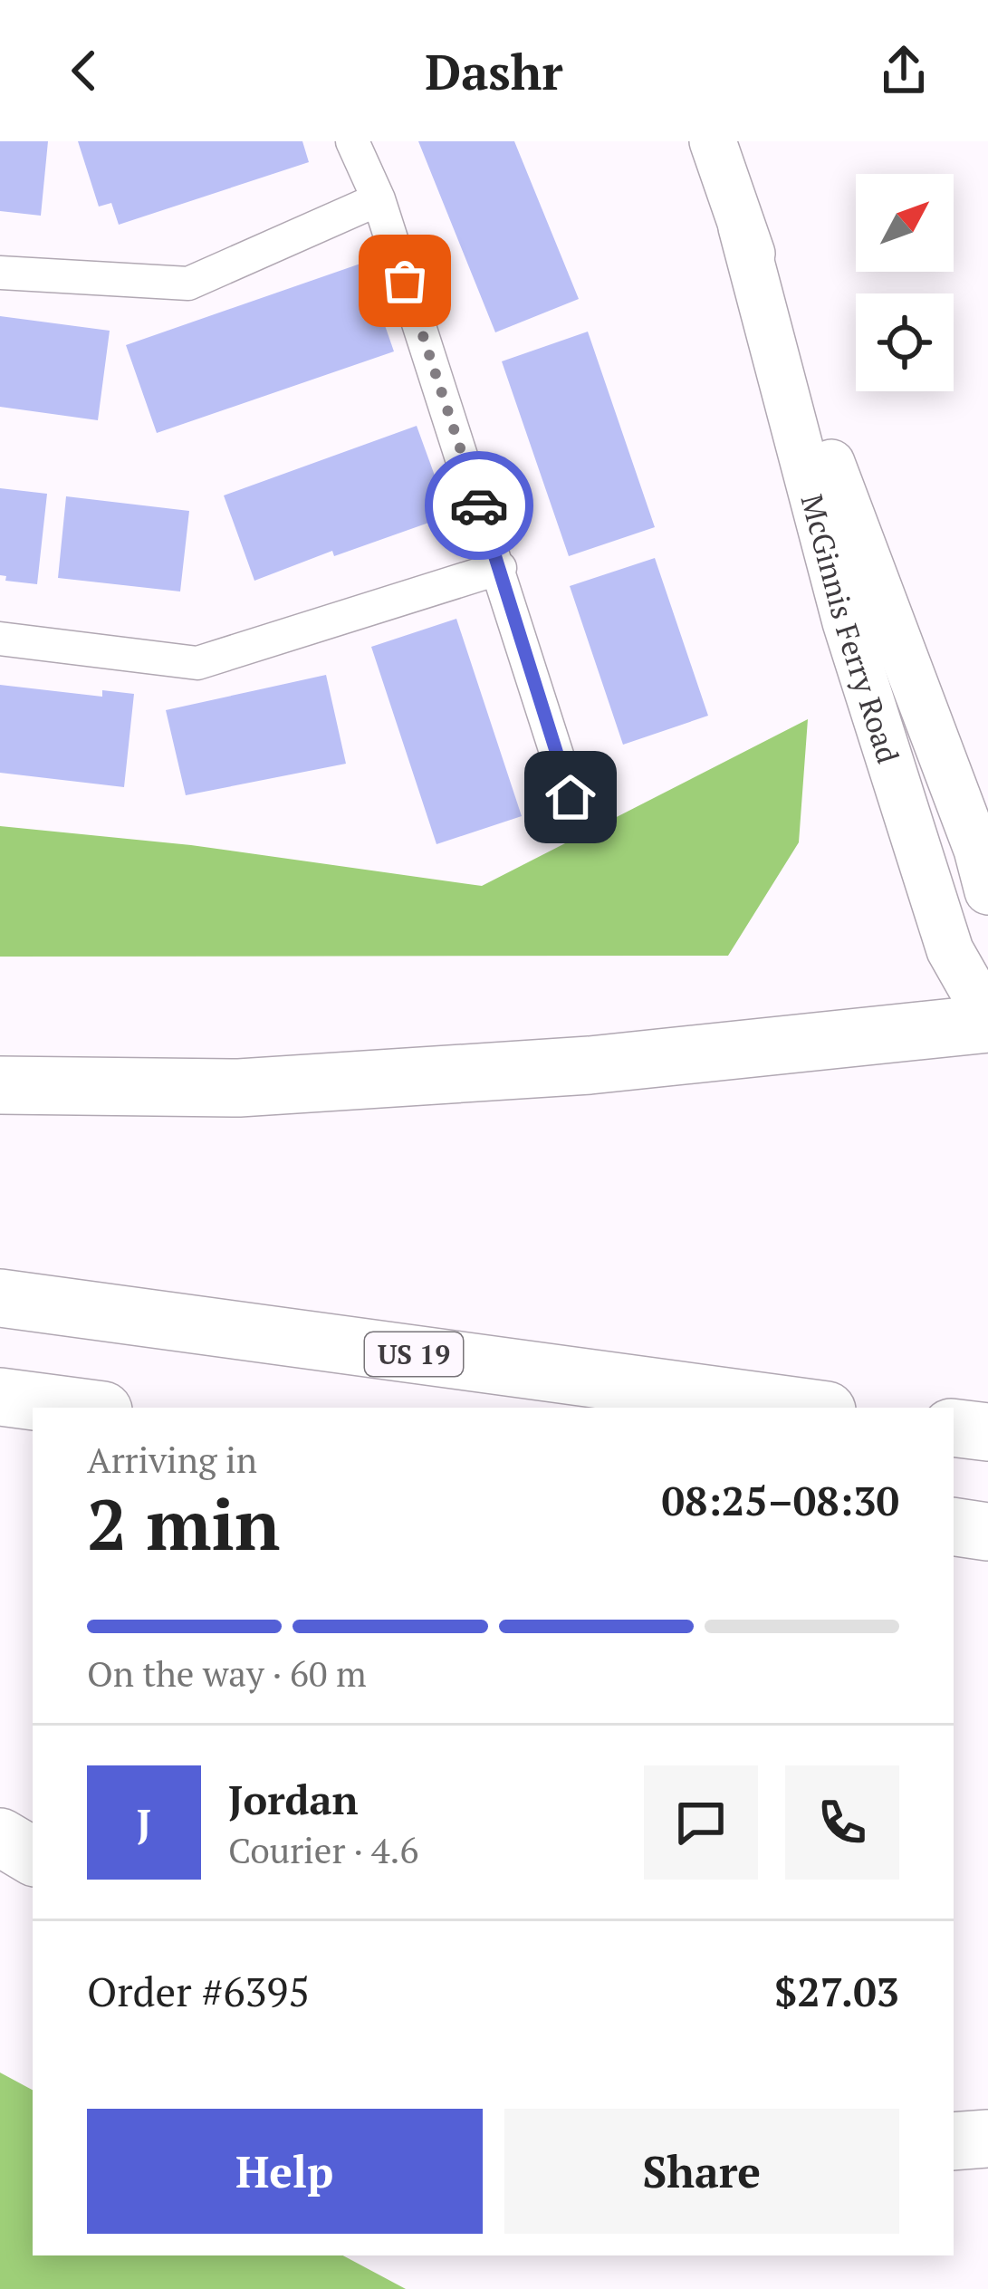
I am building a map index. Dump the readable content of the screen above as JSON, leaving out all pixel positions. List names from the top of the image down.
{
  "streets": {
    "highway": ["US 19"],
    "main road": ["McGinnis Ferry Road"]
  },
  "north": "top right",
  "page": {
    "header": "Dashr",
    "heading": ["2 min", "Arriving in", "08:25–08:30"],
    "panel": [
      "Jordan",
      "Courier · 4.6",
      "Order #6395",
      "$27.03"
    ],
    "bar": "On the way · 60 m",
    "round": "J",
    "buttons": ["Help", "Share"]
  }
}
